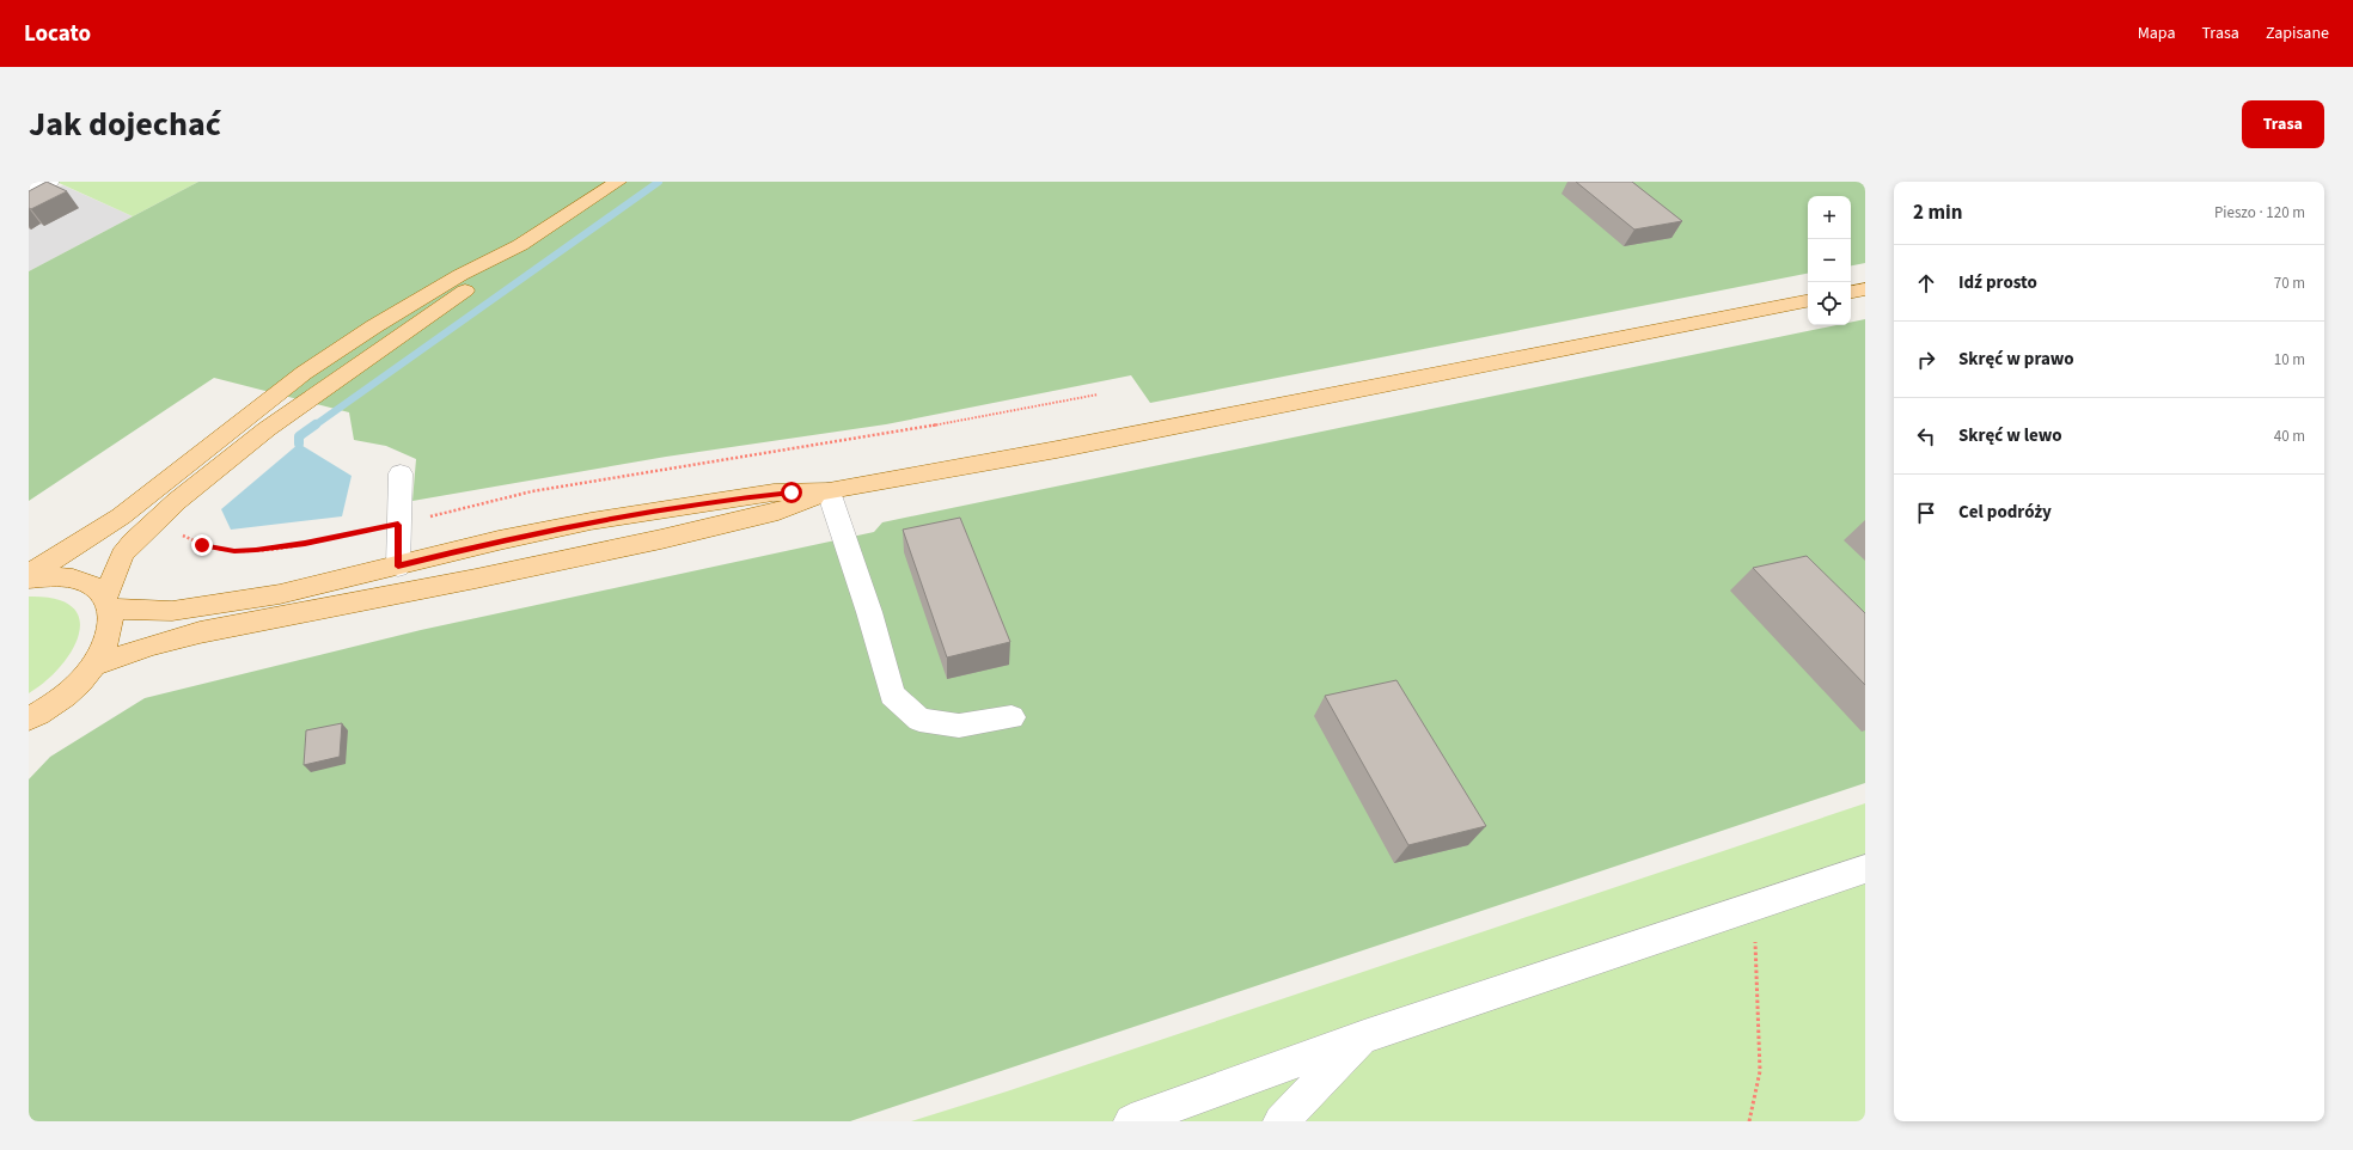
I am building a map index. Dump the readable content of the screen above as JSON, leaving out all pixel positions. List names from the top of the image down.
{
  "page": {
    "header": "Locato",
    "nav": ["Mapa", "Trasa", "Zapisane"],
    "title": "Jak dojechać",
    "buttons": "Trasa",
    "heading": ["2 min", "Pieszo · 120 m"],
    "map_buttons": ["+", "−"],
    "list": [
      ["Idź prosto", "70 m"],
      ["Skręć w prawo", "10 m"],
      ["Skręć w lewo", "40 m"],
      "Cel podróży"
    ]
  }
}
